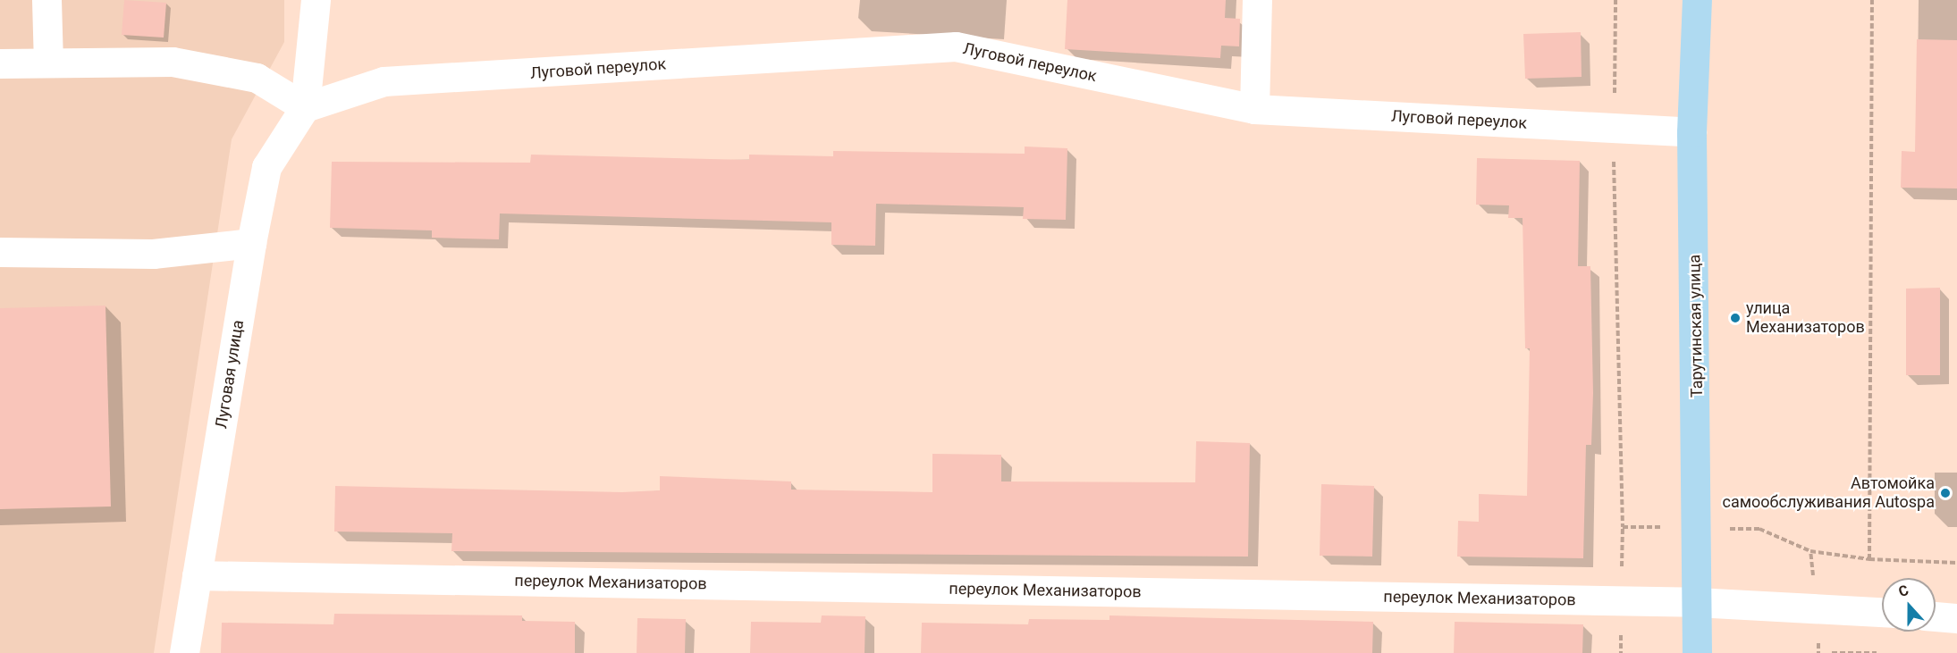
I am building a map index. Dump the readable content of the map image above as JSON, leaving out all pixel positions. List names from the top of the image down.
{
  "streets": {
    "main road": ["Тарутинская улица"],
    "street": ["Луговой переулок", "Луговая улица", "переулок Механизаторов"]
  },
  "crossings": [
    ["Луговой переулок", "Тарутинская улица"],
    ["Луговой переулок", "Луговая улица"],
    ["Тарутинская улица", "переулок Механизаторов"],
    ["Луговая улица", "переулок Механизаторов"]
  ],
  "places": ["улица Механизаторов", "Автомойка самообслуживания Autospa"],
  "north": "top"
}
